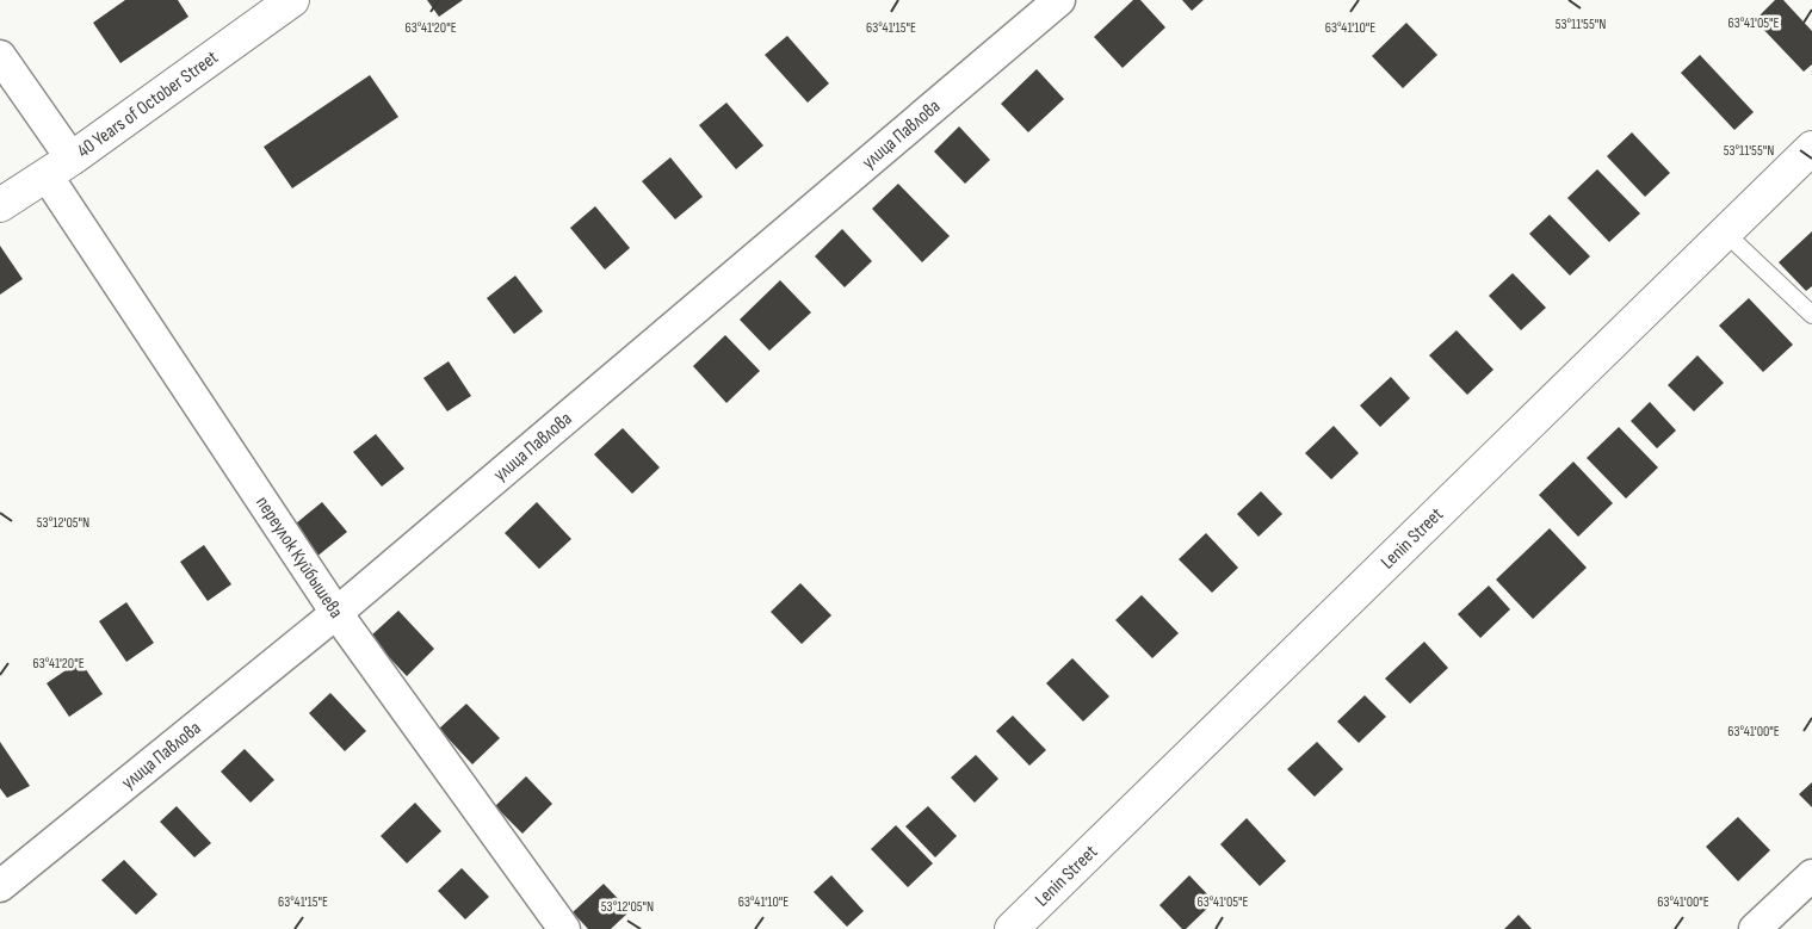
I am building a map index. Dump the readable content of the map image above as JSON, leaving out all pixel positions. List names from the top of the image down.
{
  "streets": {
    "street": [
      "40 Years of October Street",
      "улица Павлова",
      "Lenin Street",
      "переулок Куйбышева"
    ]
  },
  "crossings": [
    ["40 Years of October Street", "переулок Куйбышева"],
    ["улица Павлова", "переулок Куйбышева"]
  ],
  "coordinates": [
    "63°41'05\"E",
    "53°11'55\"N",
    "63°41'20\"E",
    "63°41'15\"E",
    "63°41'10\"E",
    "53°12'05\"N",
    "63°41'00\"E"
  ]
}
